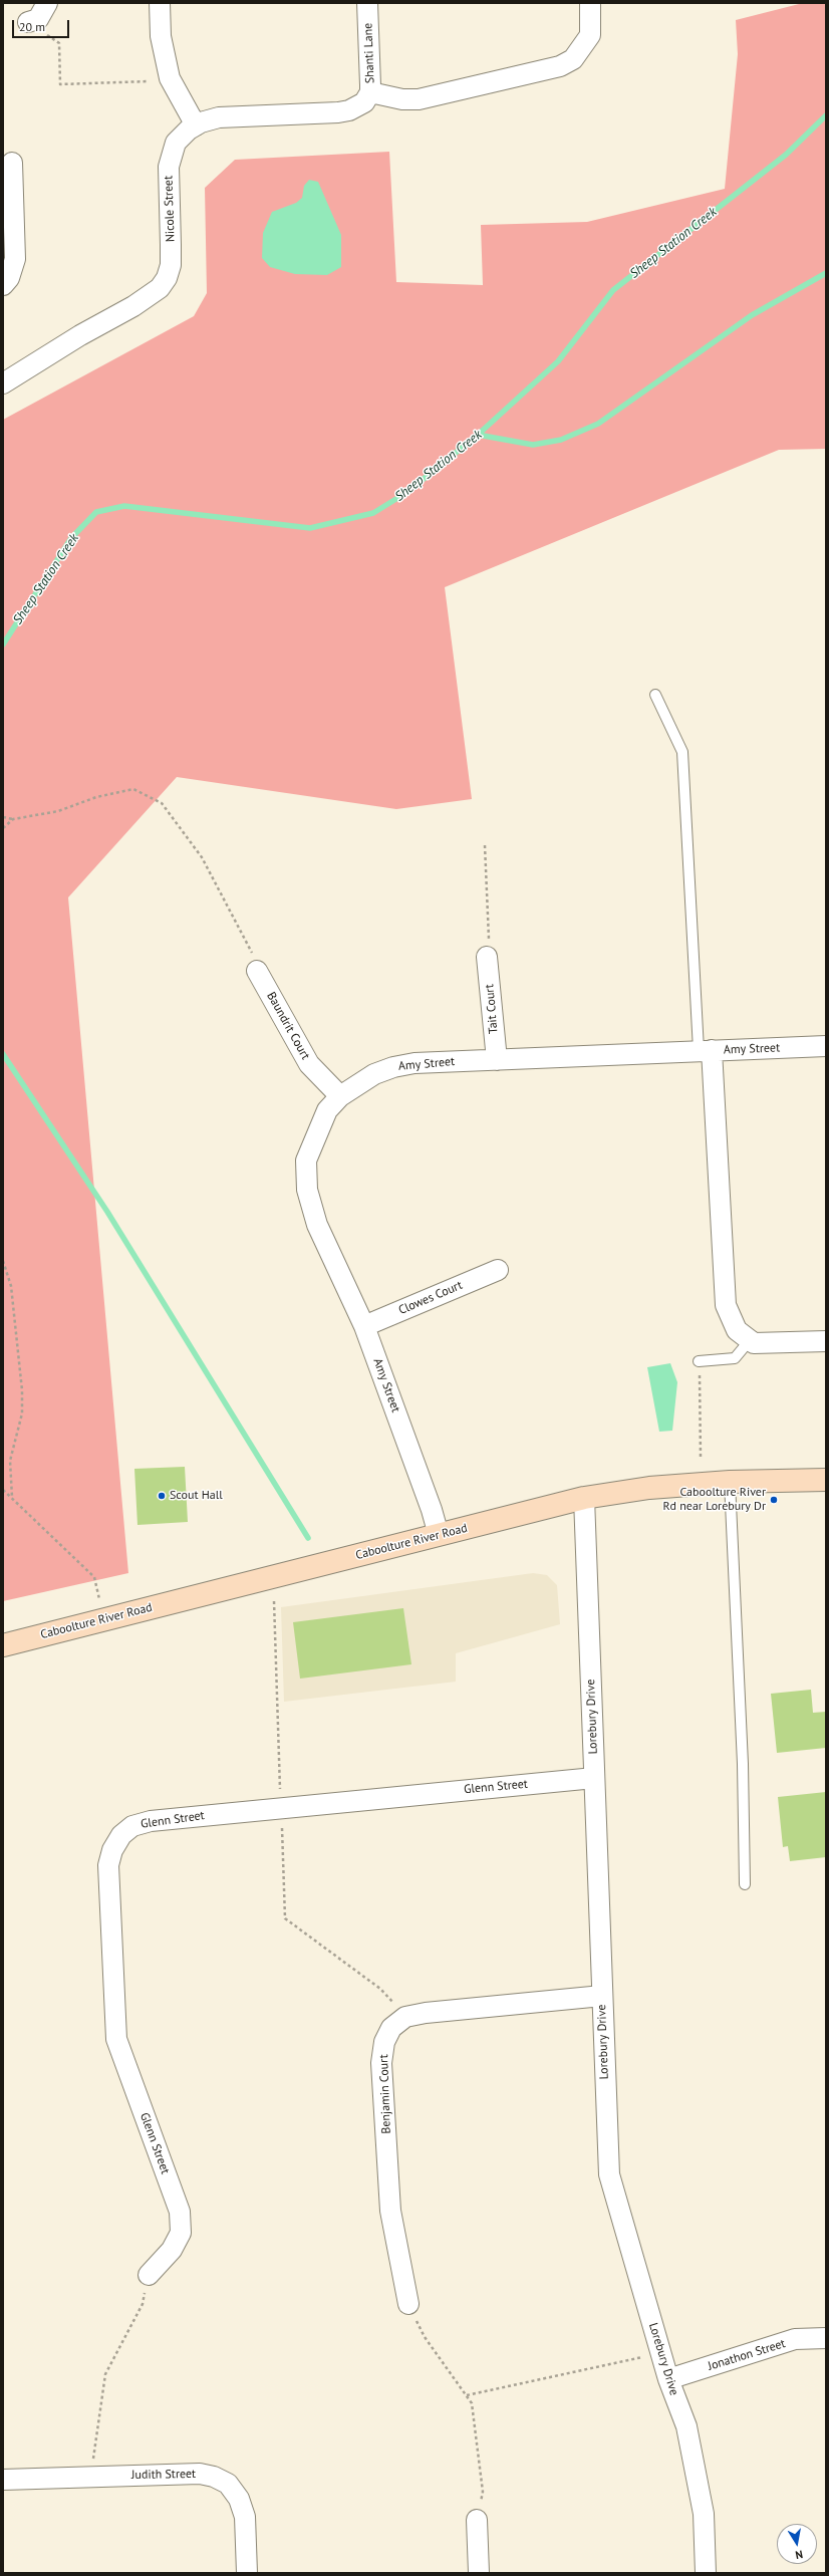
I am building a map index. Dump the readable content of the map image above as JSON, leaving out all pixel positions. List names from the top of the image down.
{
  "streets": {
    "main road": ["Caboolture River Road"],
    "street": [
      "Shanti Lane",
      "Nicole Street",
      "Tait Court",
      "Baundrit Court",
      "Amy Street",
      "Clowes Court",
      "Lorebury Drive",
      "Glenn Street",
      "Benjamin Court",
      "Jonathon Street",
      "Judith Street"
    ]
  },
  "crossings": [
    ["Shanti Lane", "Nicole Street"],
    ["Tait Court", "Amy Street"],
    ["Baundrit Court", "Amy Street"],
    ["Amy Street", "Clowes Court"],
    ["Amy Street", "Caboolture River Road"],
    ["Caboolture River Road", "Lorebury Drive"],
    ["Lorebury Drive", "Glenn Street"],
    ["Lorebury Drive", "Benjamin Court"],
    ["Lorebury Drive", "Jonathon Street"]
  ],
  "water": ["Sheep Station Creek"],
  "places": ["Scout Hall", "Caboolture River Rd near Lorebury Dr"],
  "scale_bar": "20 m",
  "north": "bottom"
}
